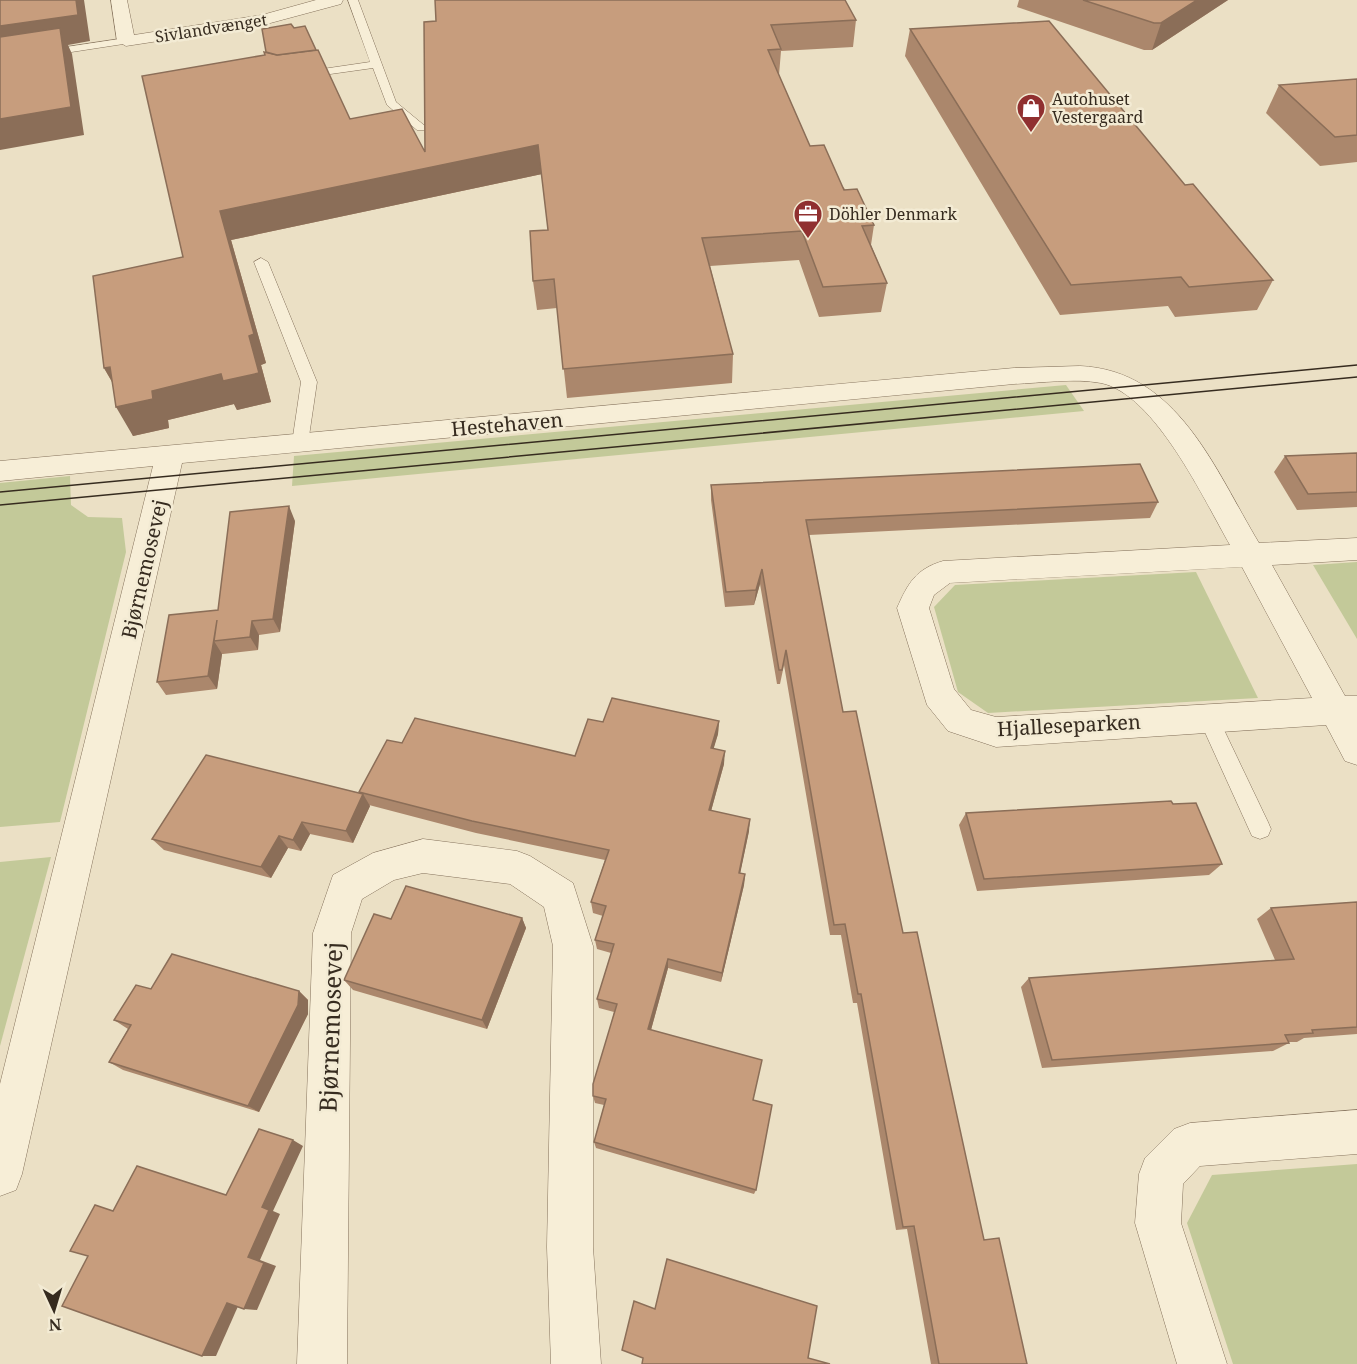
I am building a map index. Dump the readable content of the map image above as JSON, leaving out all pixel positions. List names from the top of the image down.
{
  "streets": {
    "street": [
      "Sivlandvænget",
      "Hestehaven",
      "Bjørnemosevej",
      "Hjalleseparken"
    ]
  },
  "crossings": [
    ["Hestehaven", "Bjørnemosevej"],
    ["Hestehaven", "Hjalleseparken"]
  ],
  "places": {
    "shop": ["Autohuset Vestergaard"],
    "office": ["Döhler Denmark"]
  },
  "north": "bottom"
}
